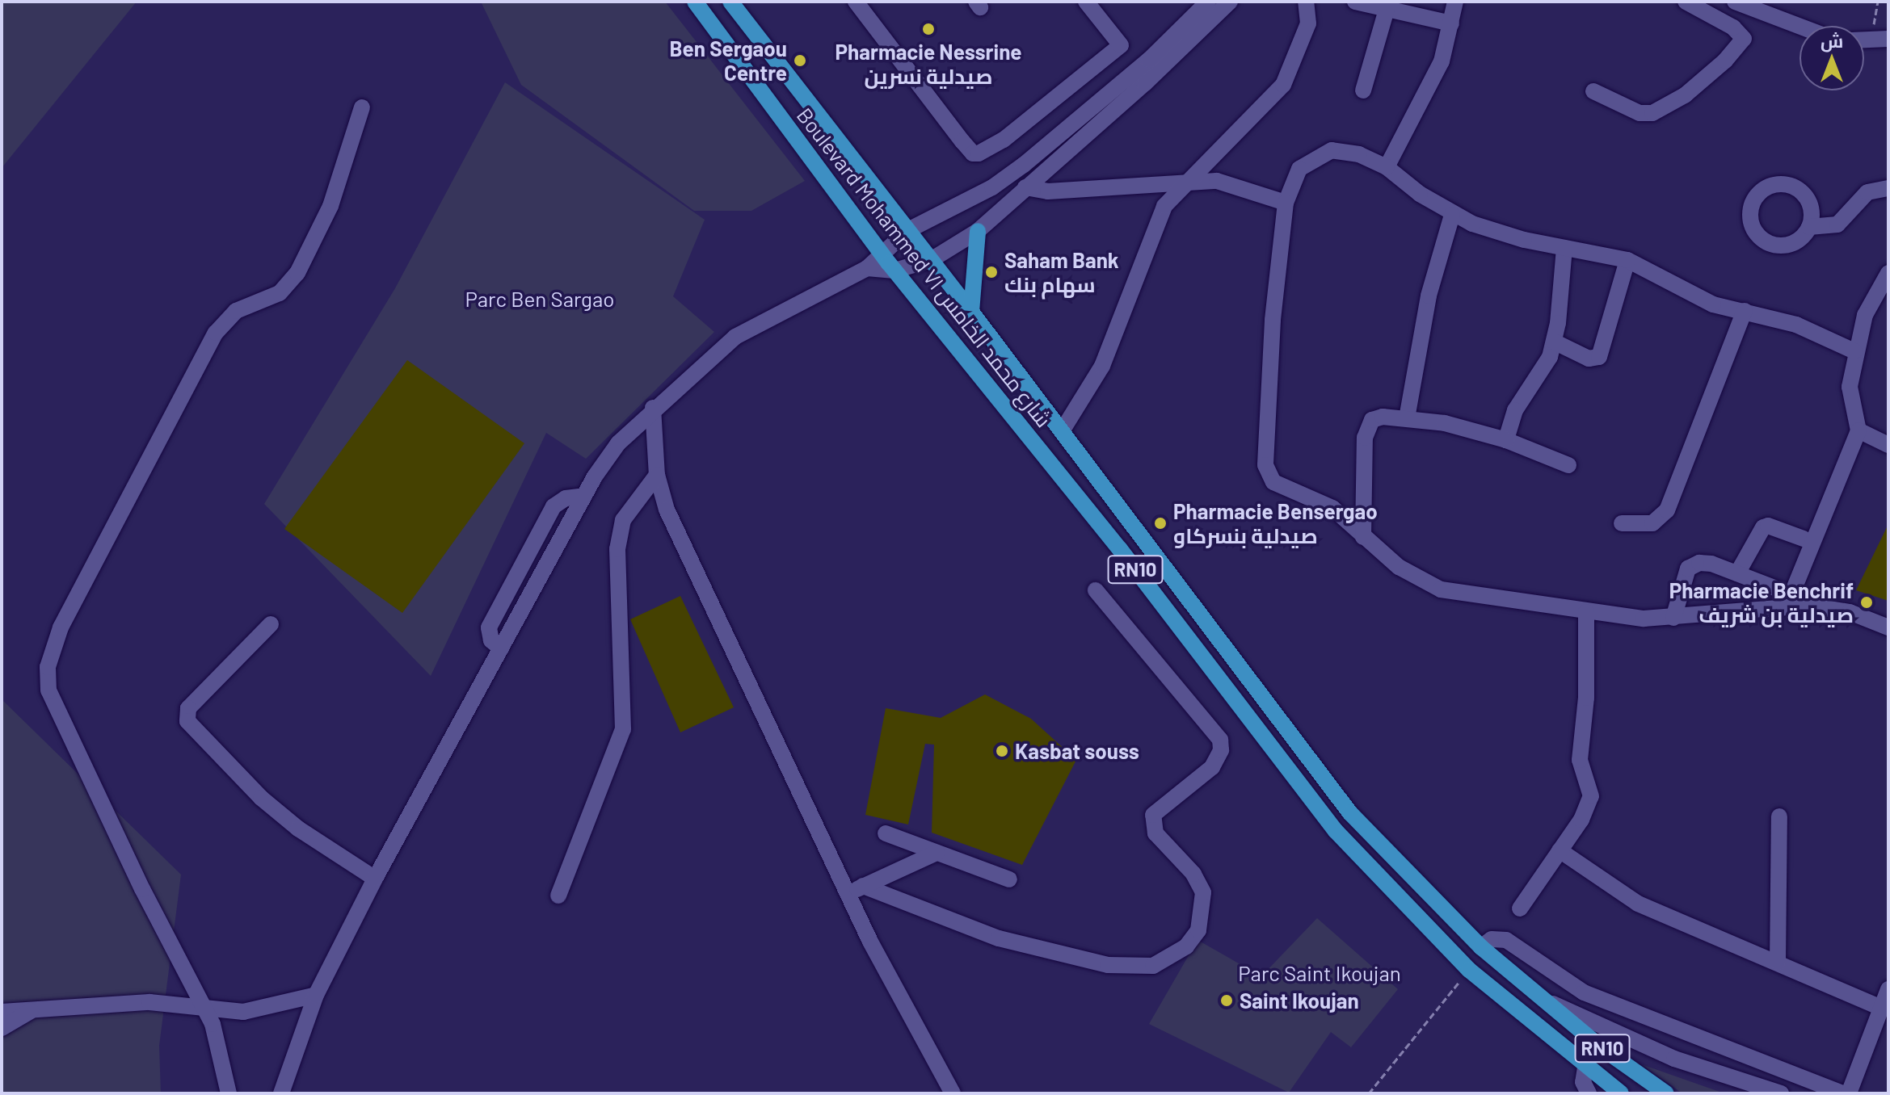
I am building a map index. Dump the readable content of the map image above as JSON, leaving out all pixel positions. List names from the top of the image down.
{
  "streets": {
    "main road": ["Boulevard Mohammed VI شارع محمد الخامس", "RN10"]
  },
  "parks": ["Parc Ben Sargao", "Parc Saint Ikoujan"],
  "places": [
    "Pharmacie Nessrine صيدلية نسرين",
    "Ben Sergaou Centre",
    "Saham Bank سهام بنك",
    "Pharmacie Bensergao صيدلية بنسركاو",
    "Pharmacie Benchrif صيدلية بن شريف",
    "Kasbat souss",
    "Saint Ikoujan"
  ],
  "north": "top"
}
